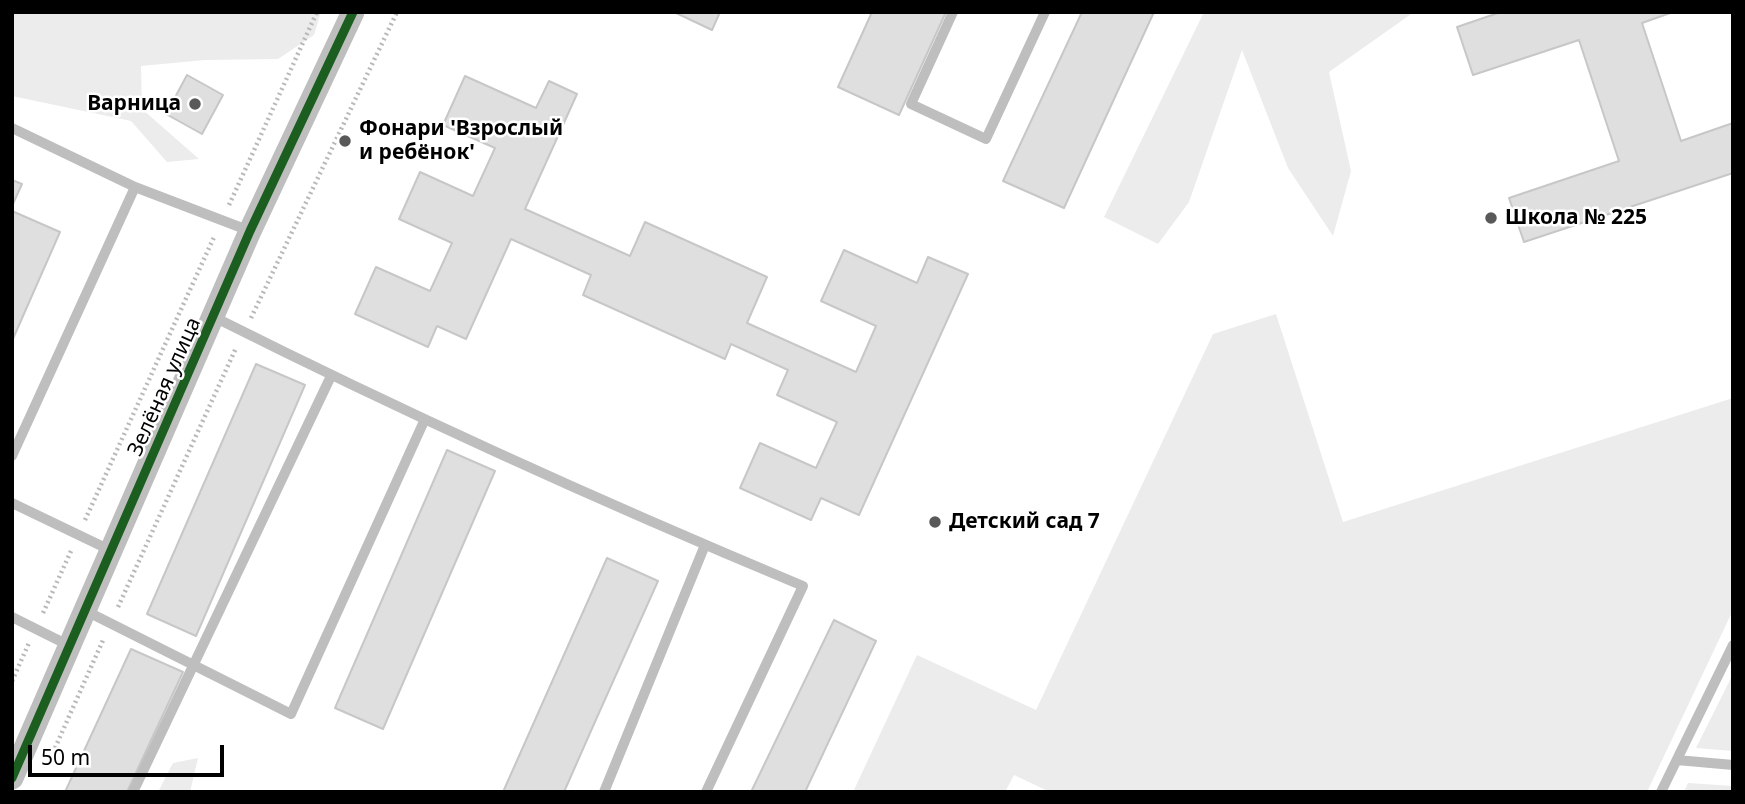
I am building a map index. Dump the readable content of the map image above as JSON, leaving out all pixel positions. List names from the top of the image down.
{
  "streets": {
    "street": ["Зелёная улица"]
  },
  "places": [
    "Варница",
    "Фонари 'Взрослый и ребёнок'",
    "Школа № 225",
    "Детский сад 7"
  ],
  "scale_bar": "50 m"
}
